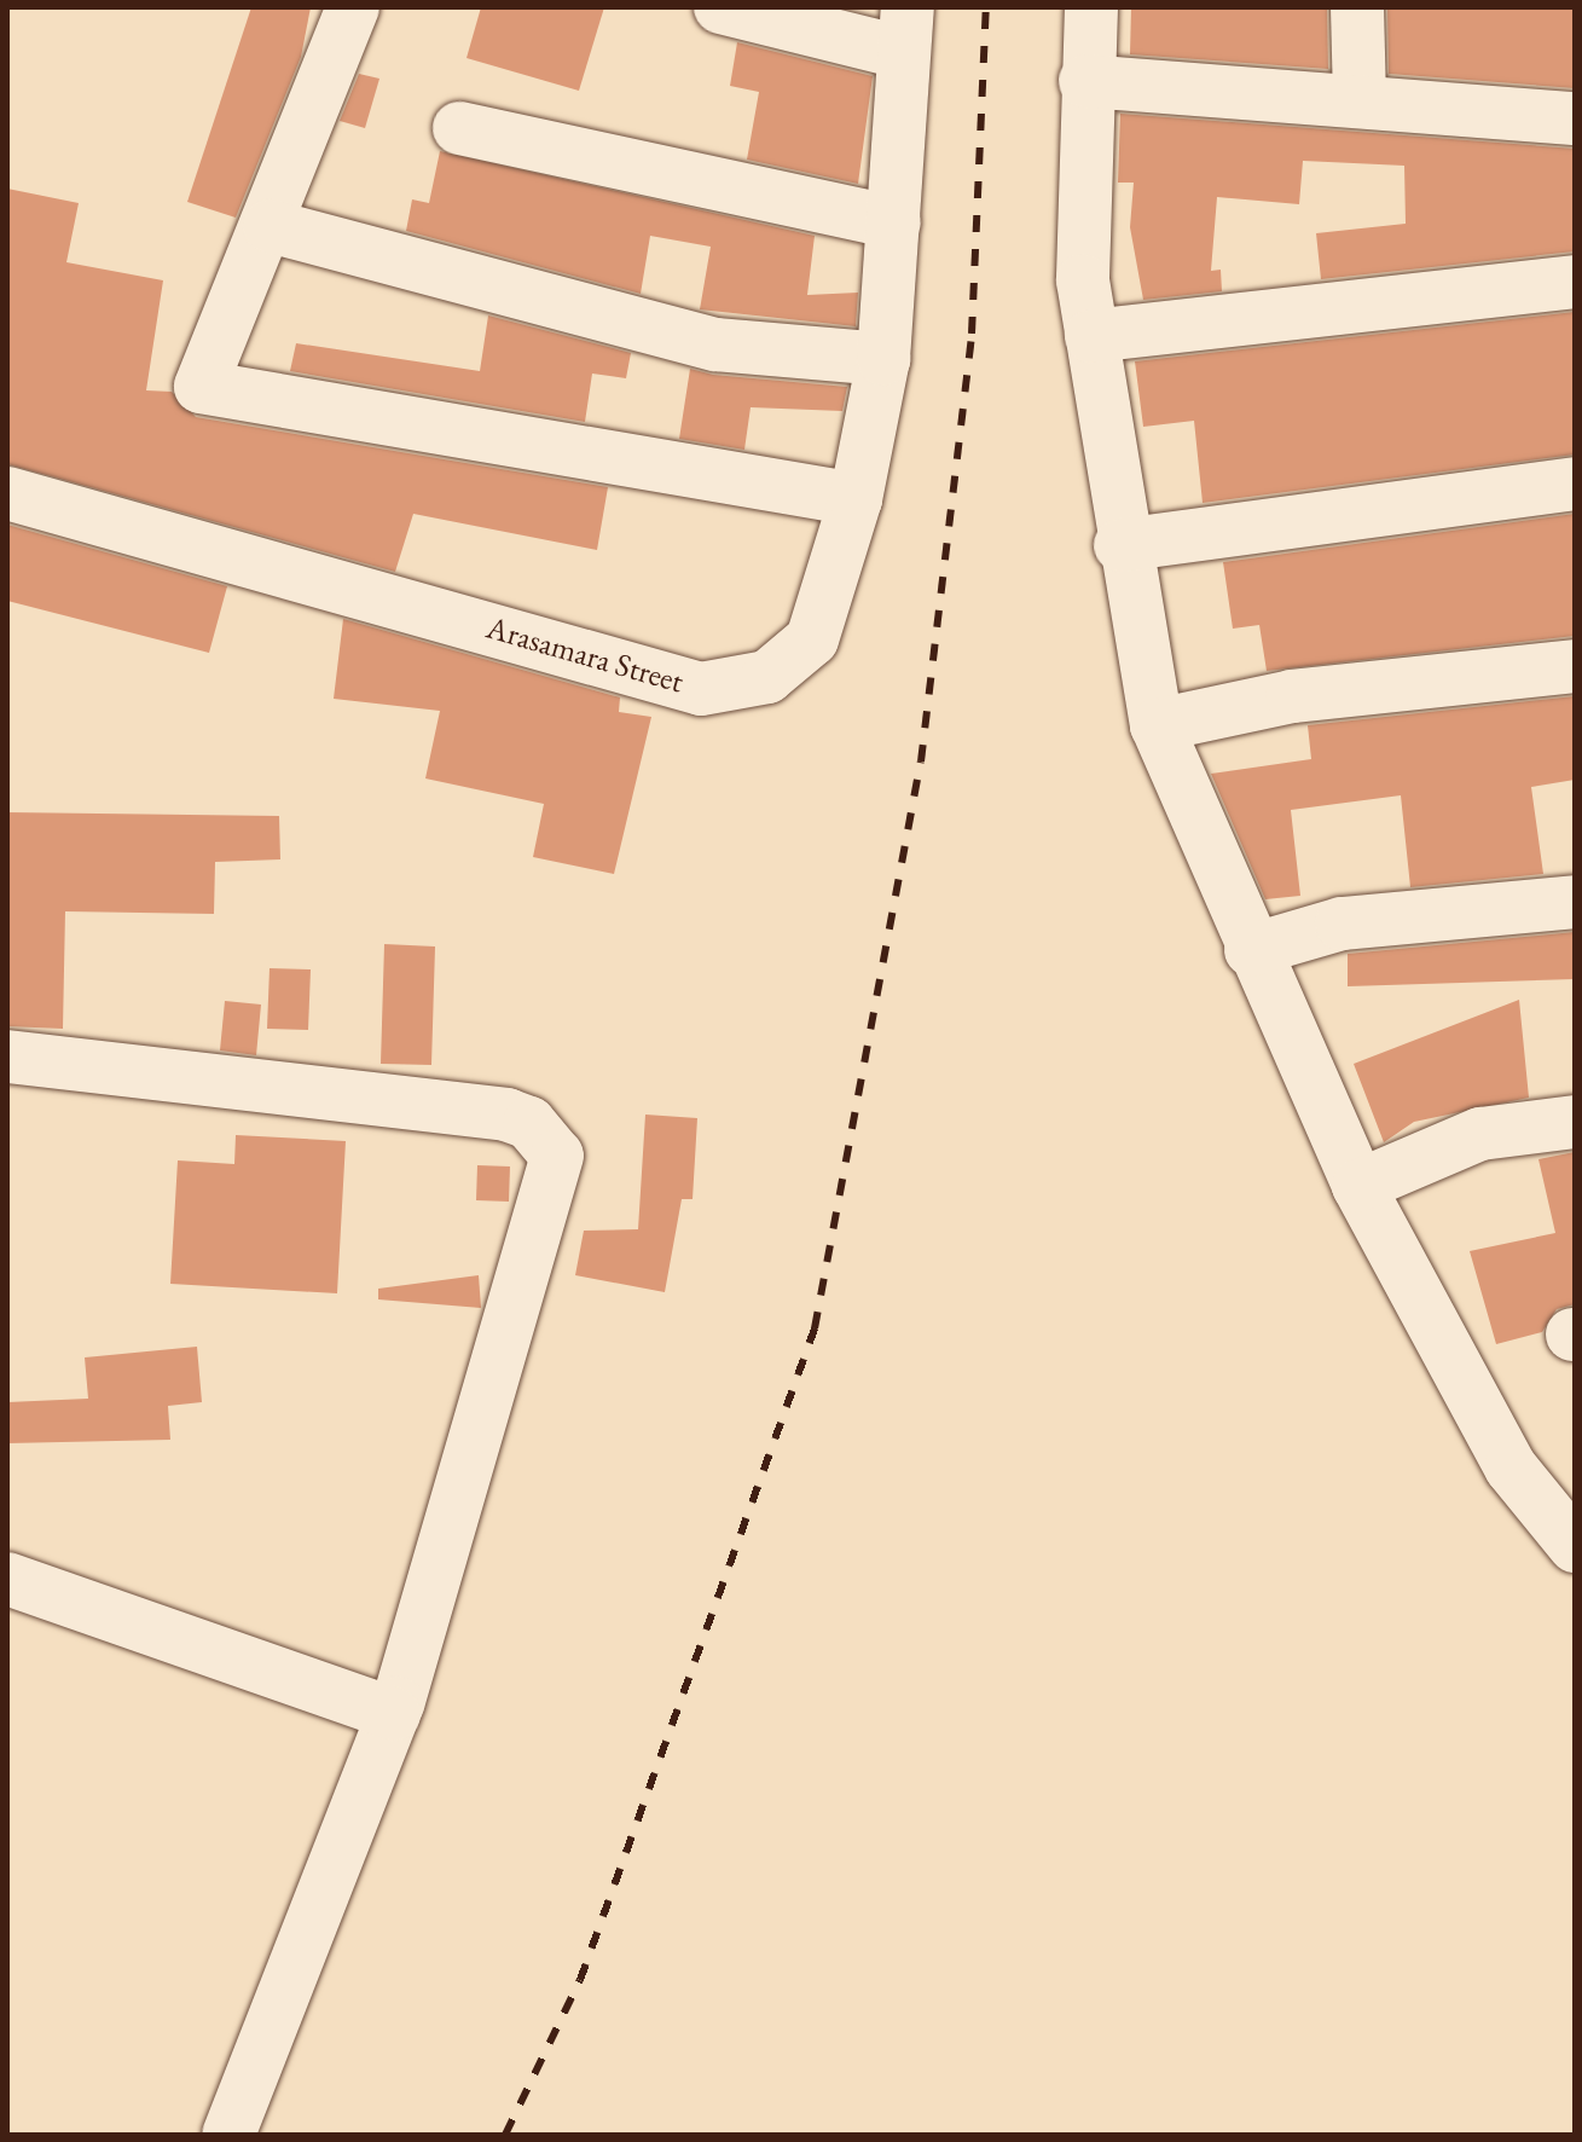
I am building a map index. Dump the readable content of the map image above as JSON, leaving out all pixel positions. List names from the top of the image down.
{
  "streets": {
    "street": ["Arasamara Street"]
  }
}
